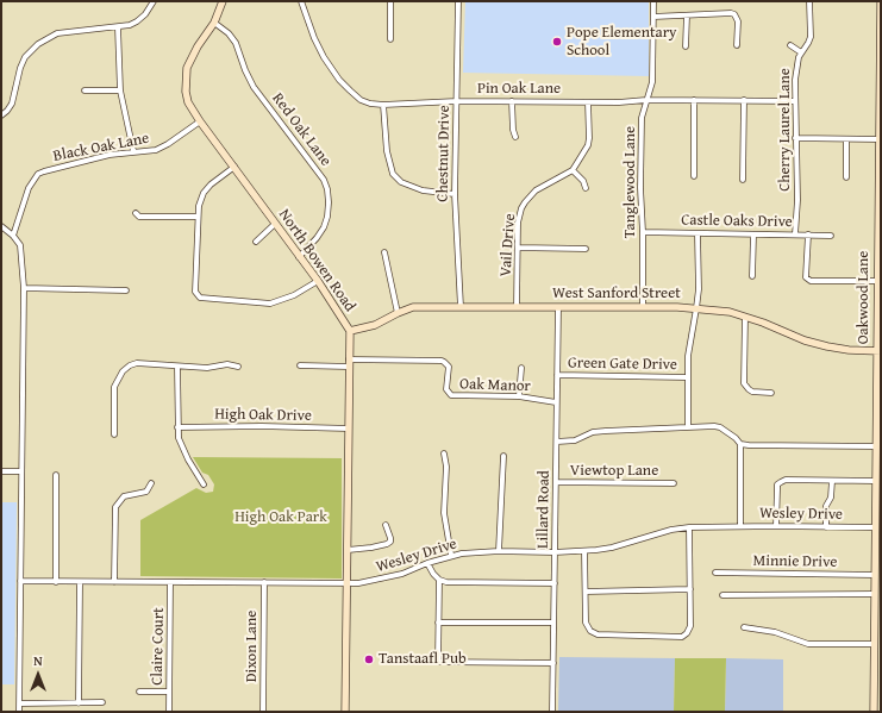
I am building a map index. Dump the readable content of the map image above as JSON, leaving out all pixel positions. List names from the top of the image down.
{
  "streets": {
    "street": [
      "Pin Oak Lane",
      "Red Oak Lane",
      "Cherry Laurel Lane",
      "Black Oak Lane",
      "Chestnut Drive",
      "Tanglewood Lane",
      "Castle Oaks Drive",
      "Vail Drive",
      "North Bowen Road",
      "West Sanford Street",
      "Oakwood Lane",
      "Green Gate Drive",
      "Oak Manor",
      "High Oak Drive",
      "Viewtop Lane",
      "Lillard Road",
      "Wesley Drive",
      "Minnie Drive",
      "Claire Court",
      "Dixon Lane"
    ]
  },
  "crossings": [
    ["Pin Oak Lane", "Cherry Laurel Lane"],
    ["Pin Oak Lane", "Chestnut Drive"],
    ["Pin Oak Lane", "Tanglewood Lane"],
    ["Pin Oak Lane", "Vail Drive"],
    ["Red Oak Lane", "North Bowen Road"],
    ["Cherry Laurel Lane", "Castle Oaks Drive"],
    ["Black Oak Lane", "North Bowen Road"],
    ["Chestnut Drive", "West Sanford Street"],
    ["Tanglewood Lane", "Castle Oaks Drive"],
    ["Tanglewood Lane", "West Sanford Street"],
    ["Vail Drive", "West Sanford Street"],
    ["North Bowen Road", "West Sanford Street"],
    ["North Bowen Road", "Oak Manor"],
    ["North Bowen Road", "High Oak Drive"],
    ["North Bowen Road", "Wesley Drive"],
    ["West Sanford Street", "Oakwood Lane"],
    ["West Sanford Street", "Lillard Road"],
    ["Oakwood Lane", "Wesley Drive"],
    ["Oakwood Lane", "Minnie Drive"],
    ["Green Gate Drive", "Lillard Road"],
    ["Oak Manor", "Lillard Road"],
    ["Viewtop Lane", "Lillard Road"],
    ["Lillard Road", "Wesley Drive"],
    ["Wesley Drive", "Claire Court"],
    ["Wesley Drive", "Dixon Lane"]
  ],
  "parks": ["High Oak Park"],
  "places": ["Pope Elementary School", "Tanstaafl Pub"],
  "north": "top"
}
